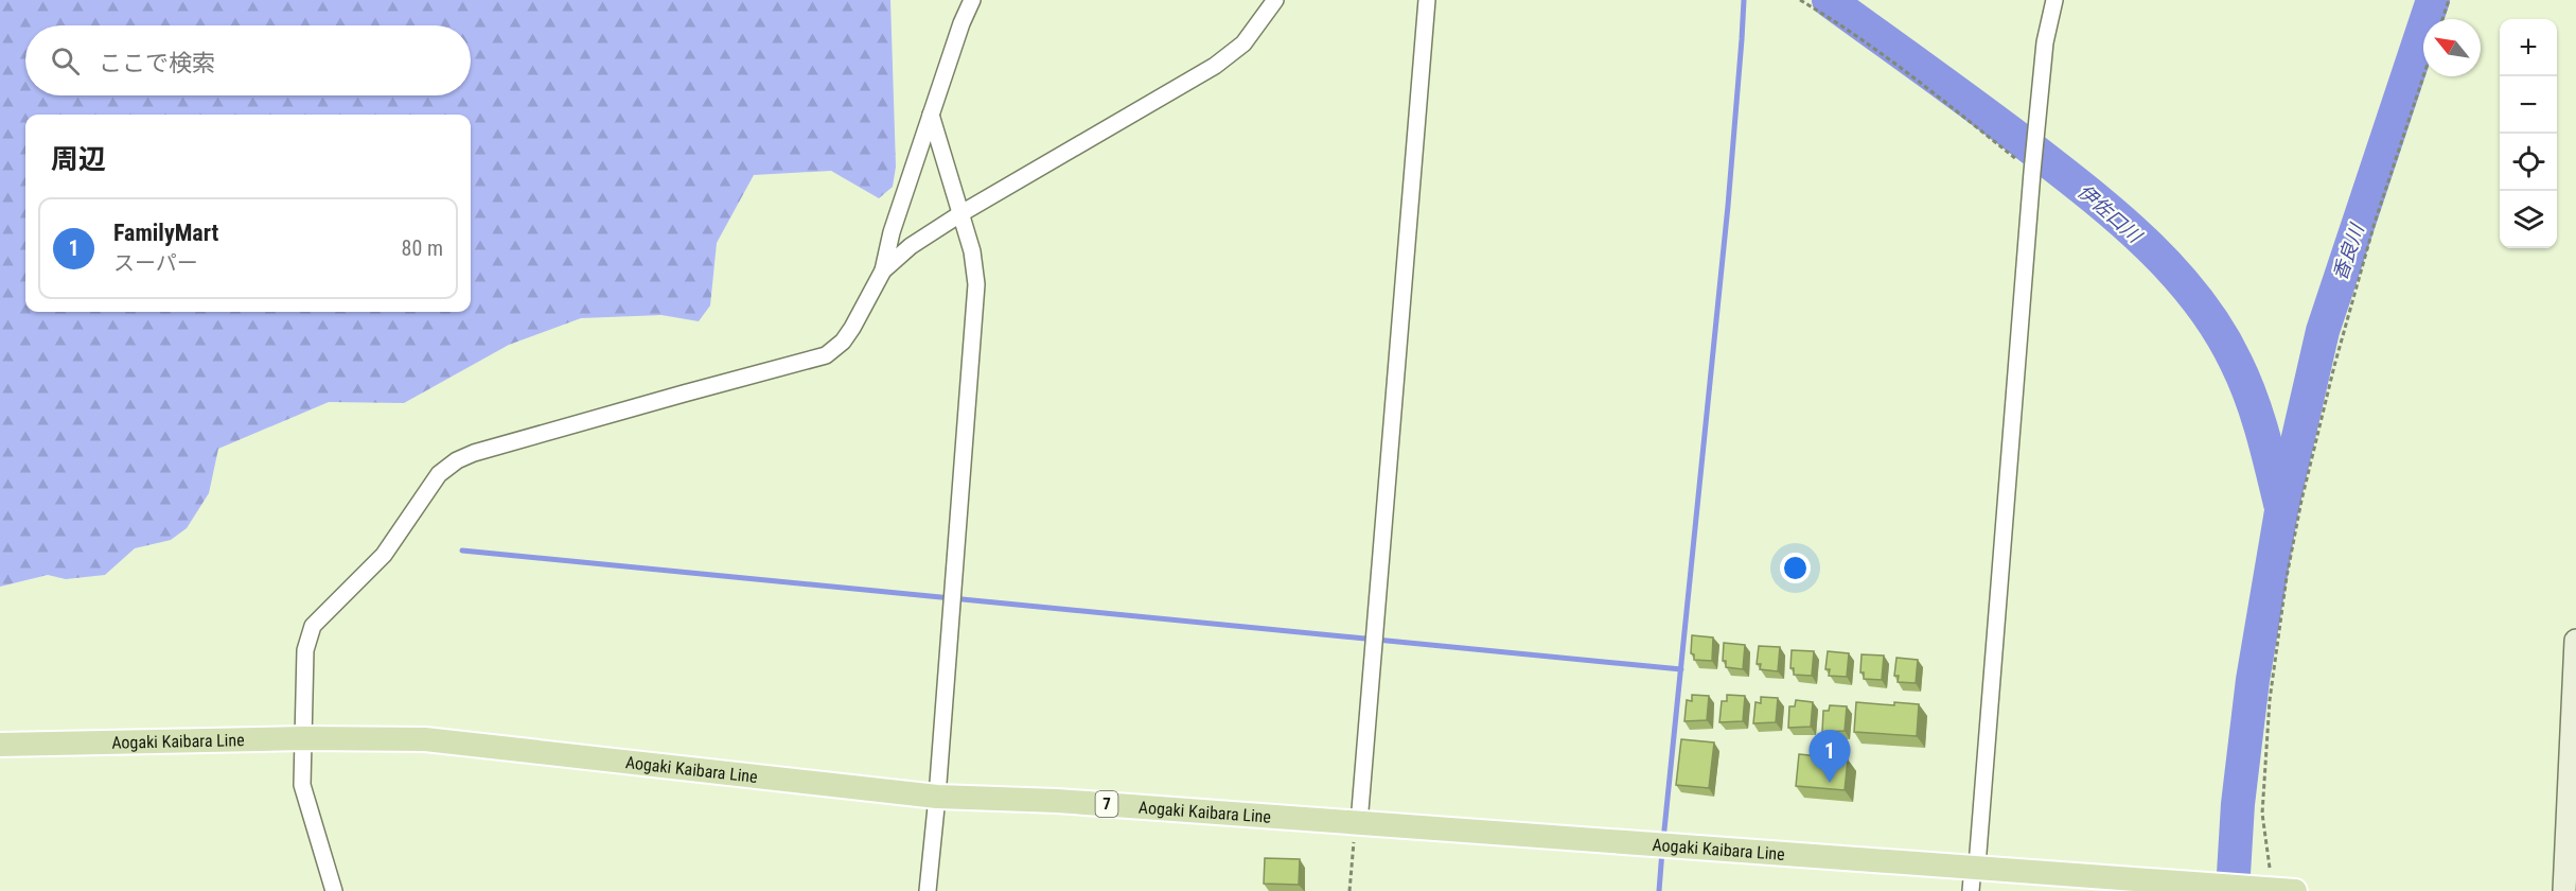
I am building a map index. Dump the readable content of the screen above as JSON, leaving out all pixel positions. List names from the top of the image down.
{
  "streets": {
    "main road": ["Aogaki Kaibara Line", "7"]
  },
  "water": ["伊佐口川", "香良川"],
  "north": "top left",
  "page": {
    "map_buttons": ["+", "−"],
    "search": "ここで検索",
    "heading": "周辺",
    "list": [
      {
        "mark": "1",
        "name": "FamilyMart",
        "note": "スーパー",
        "value": "80 m"
      }
    ],
    "pins": "1"
  }
}
